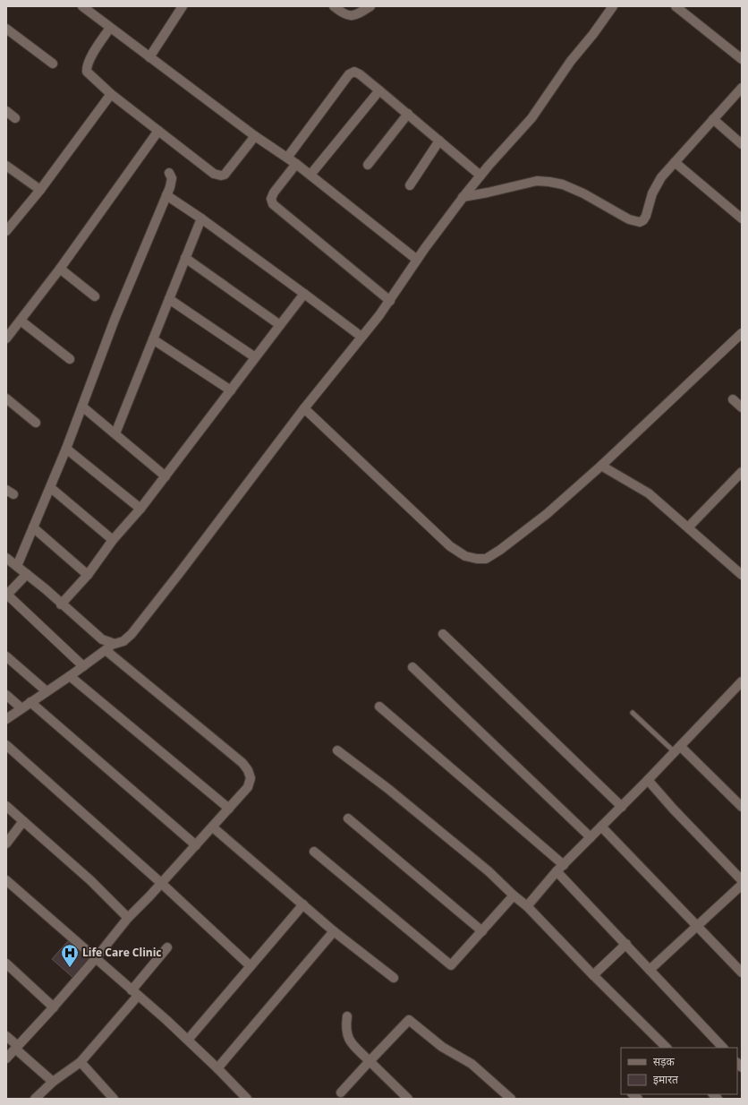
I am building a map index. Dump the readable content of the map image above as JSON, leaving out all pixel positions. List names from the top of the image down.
{
  "places": {
    "hospital": ["Life Care Clinic"]
  },
  "legend": ["सड़क", "इमारत"]
}
